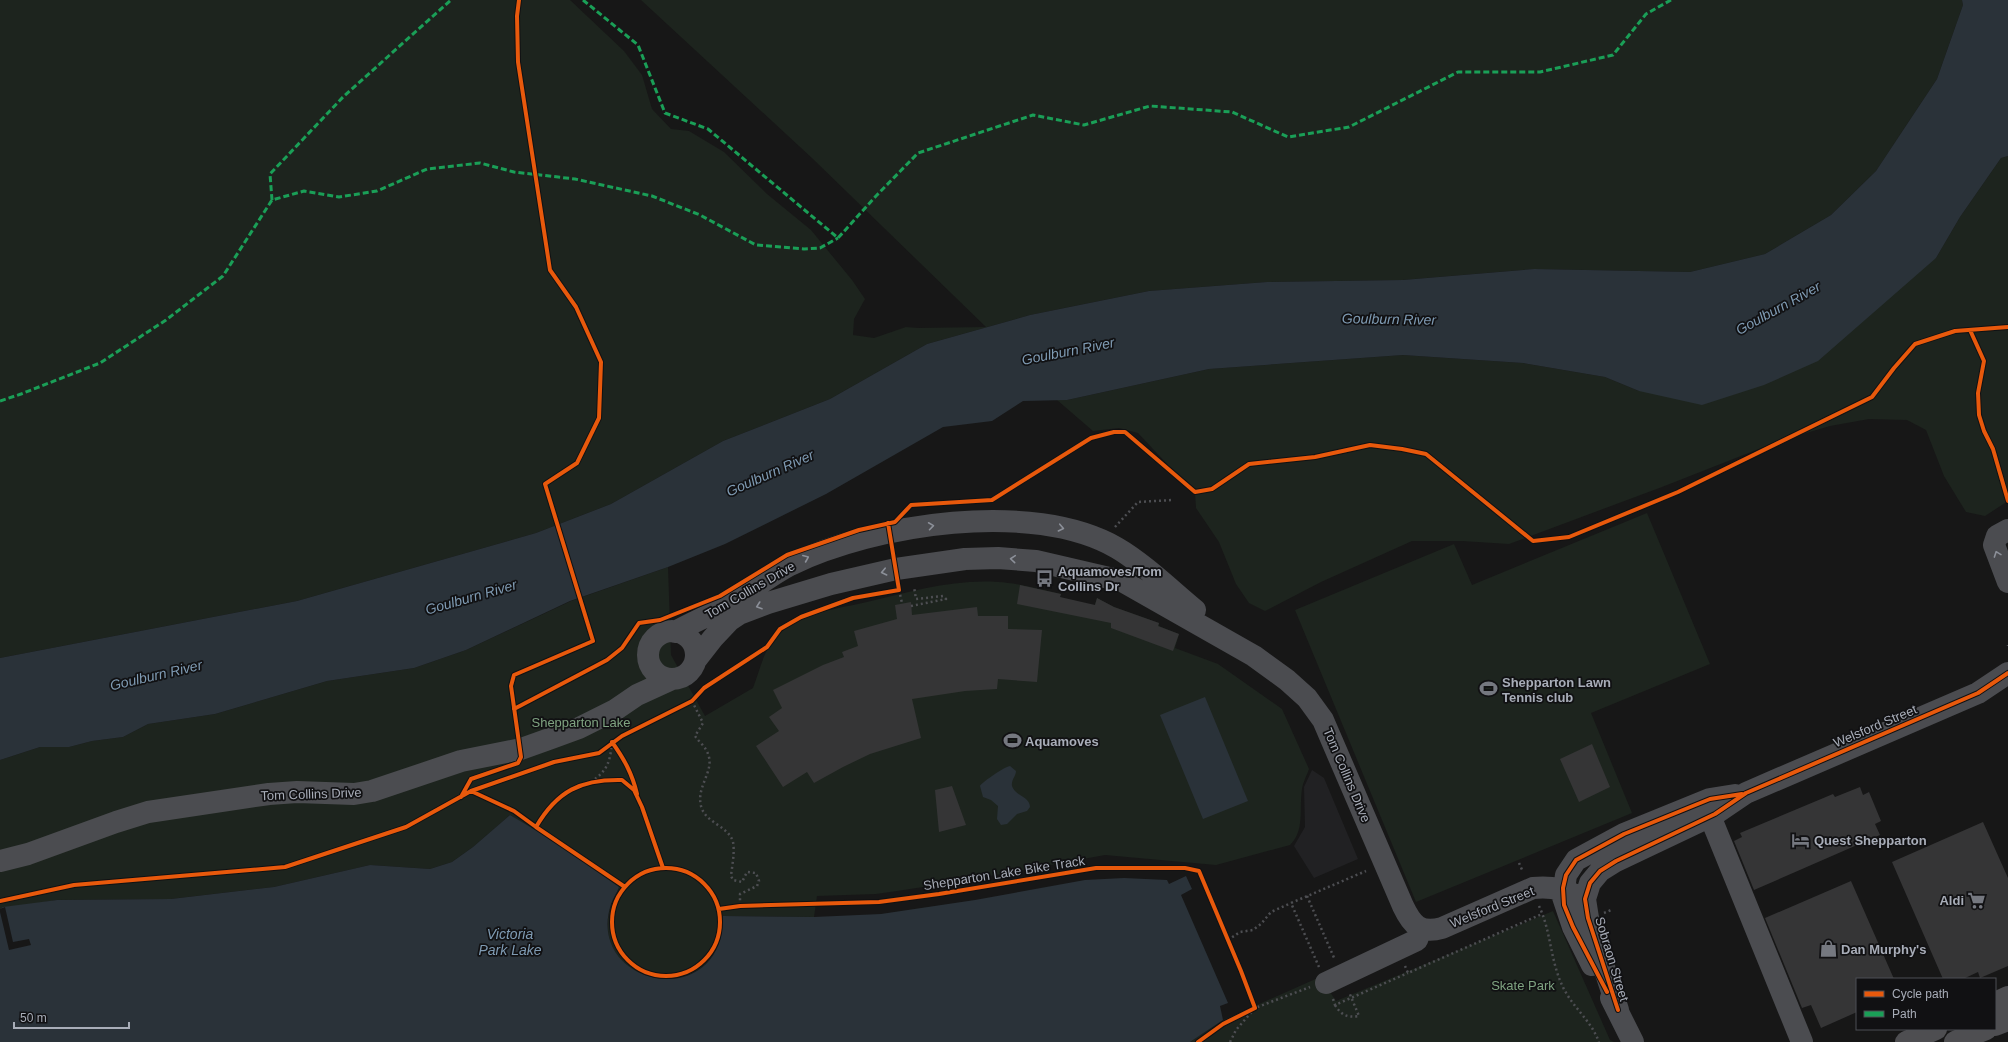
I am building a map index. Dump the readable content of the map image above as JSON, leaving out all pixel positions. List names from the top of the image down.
{
  "streets": {
    "street": ["Tom Collins Drive", "Welsford Street", "Sobraon Street"],
    "cycle path": ["Shepparton Lake Bike Track"]
  },
  "crossings": [
    ["Tom Collins Drive", "Welsford Street"],
    ["Welsford Street", "Sobraon Street"]
  ],
  "water": ["Goulburn River", "Victoria Park Lake"],
  "parks": ["Shepparton Lake", "Skate Park"],
  "places": {
    "bus stop": ["Aquamoves/Tom Collins Dr"],
    "sports": ["Shepparton Lawn Tennis club", "Aquamoves"],
    "hotel": ["Quest Shepparton"],
    "supermarket": ["Aldi"],
    "shop": ["Dan Murphy's"]
  },
  "legend": ["Cycle path", "Path"],
  "scale_bar": "50 m"
}
